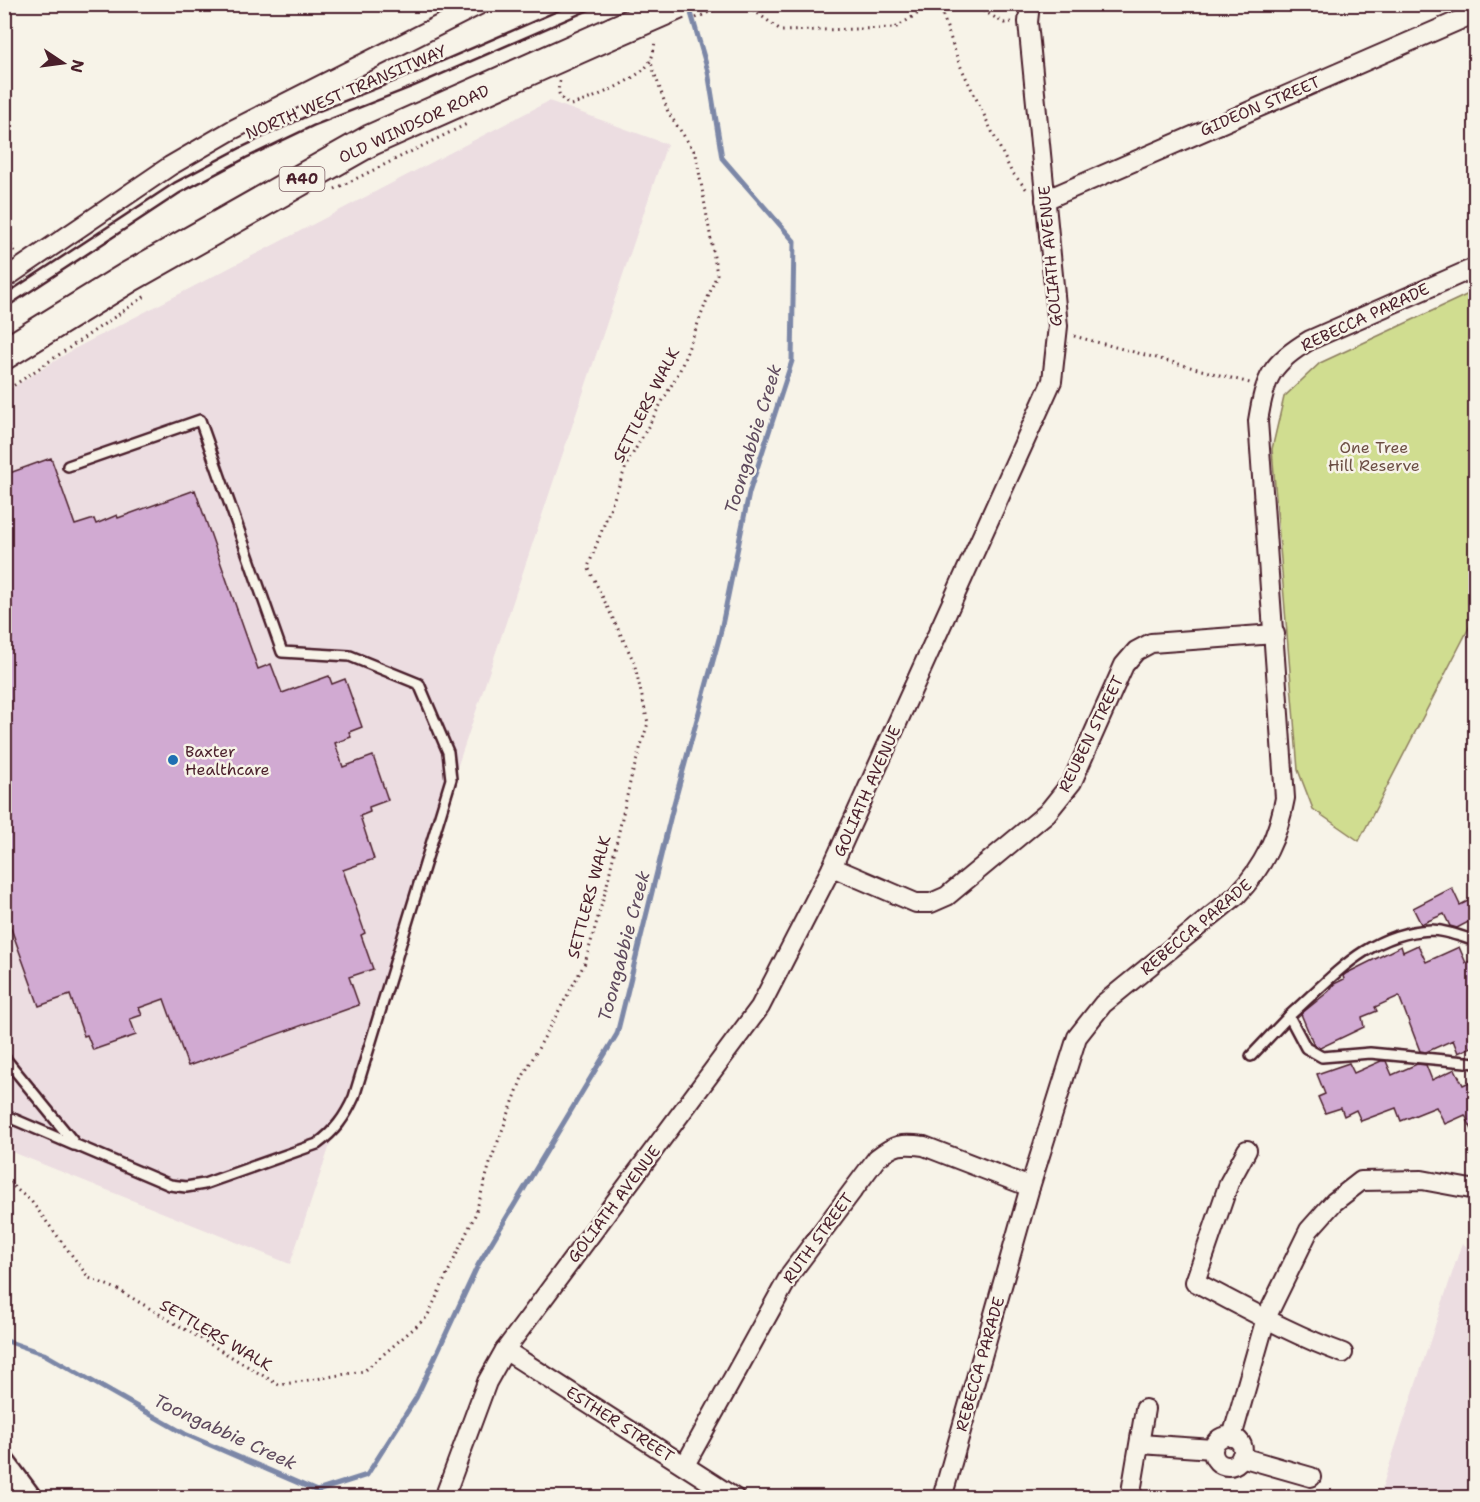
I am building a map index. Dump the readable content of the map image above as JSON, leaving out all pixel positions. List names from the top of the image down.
{
  "streets": {
    "highway": ["OLD WINDSOR ROAD", "A40"],
    "street": [
      "GIDEON STREET",
      "GOLIATH AVENUE",
      "REBECCA PARADE",
      "REUBEN STREET",
      "RUTH STREET",
      "ESTHER STREET"
    ],
    "lane": ["NORTH WEST TRANSITWAY"],
    "path": ["SETTLERS WALK"]
  },
  "crossings": [
    ["GIDEON STREET", "GOLIATH AVENUE"],
    ["GOLIATH AVENUE", "REUBEN STREET"],
    ["GOLIATH AVENUE", "ESTHER STREET"],
    ["REBECCA PARADE", "REUBEN STREET"],
    ["REBECCA PARADE", "RUTH STREET"],
    ["RUTH STREET", "ESTHER STREET"]
  ],
  "water": ["Toongabbie Creek"],
  "parks": ["One Tree Hill Reserve"],
  "places": ["Baxter Healthcare"],
  "north": "right"
}
